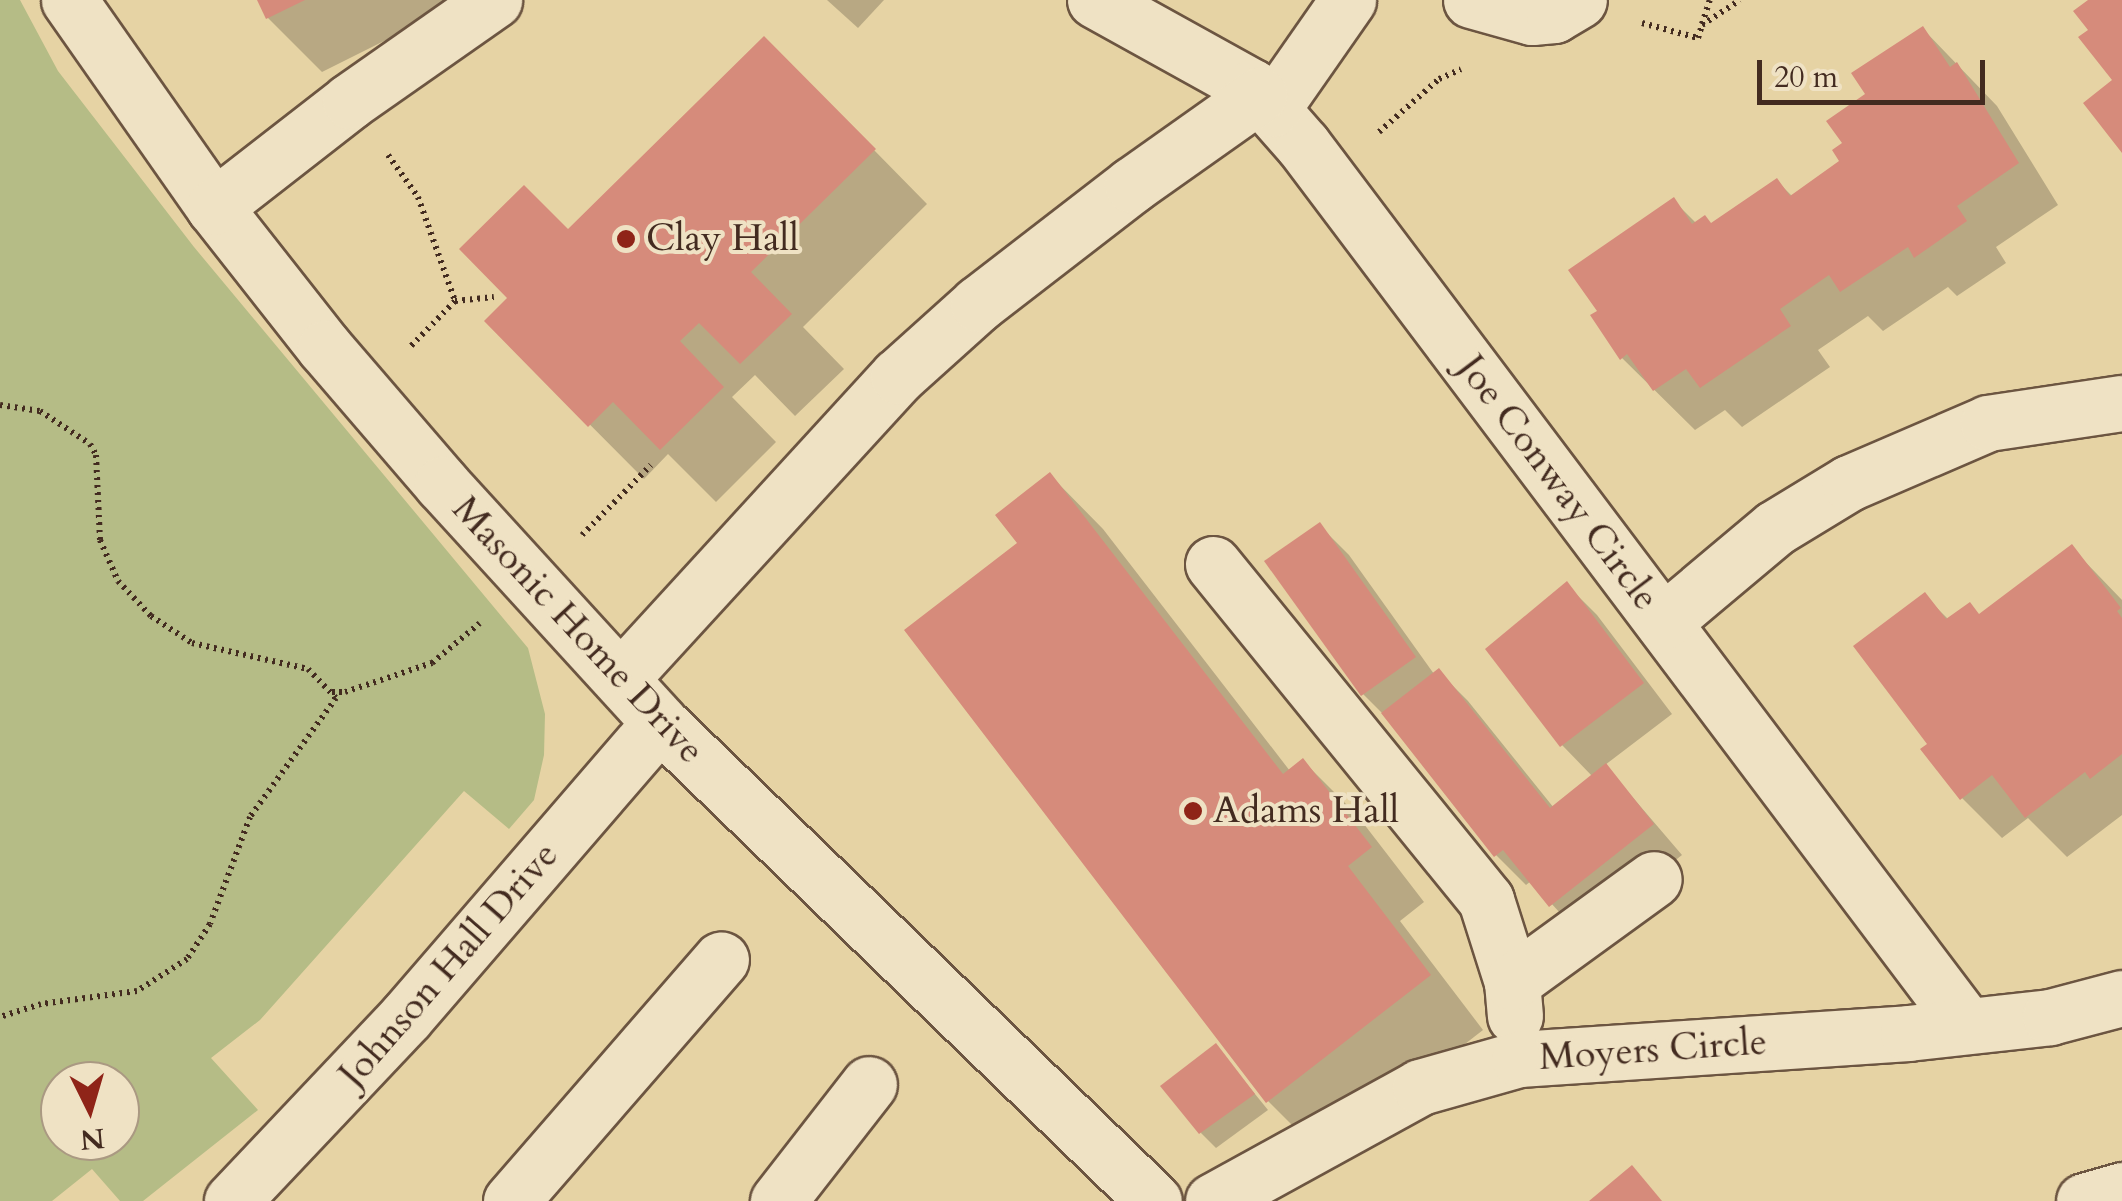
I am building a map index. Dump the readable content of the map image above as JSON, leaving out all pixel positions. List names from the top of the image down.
{
  "streets": {
    "street": [
      "Joe Conway Circle",
      "Masonic Home Drive",
      "Johnson Hall Drive",
      "Moyers Circle"
    ]
  },
  "crossings": [
    ["Joe Conway Circle", "Moyers Circle"],
    ["Masonic Home Drive", "Johnson Hall Drive"]
  ],
  "places": ["Clay Hall", "Adams Hall"],
  "scale_bar": "20 m",
  "north": "bottom"
}
